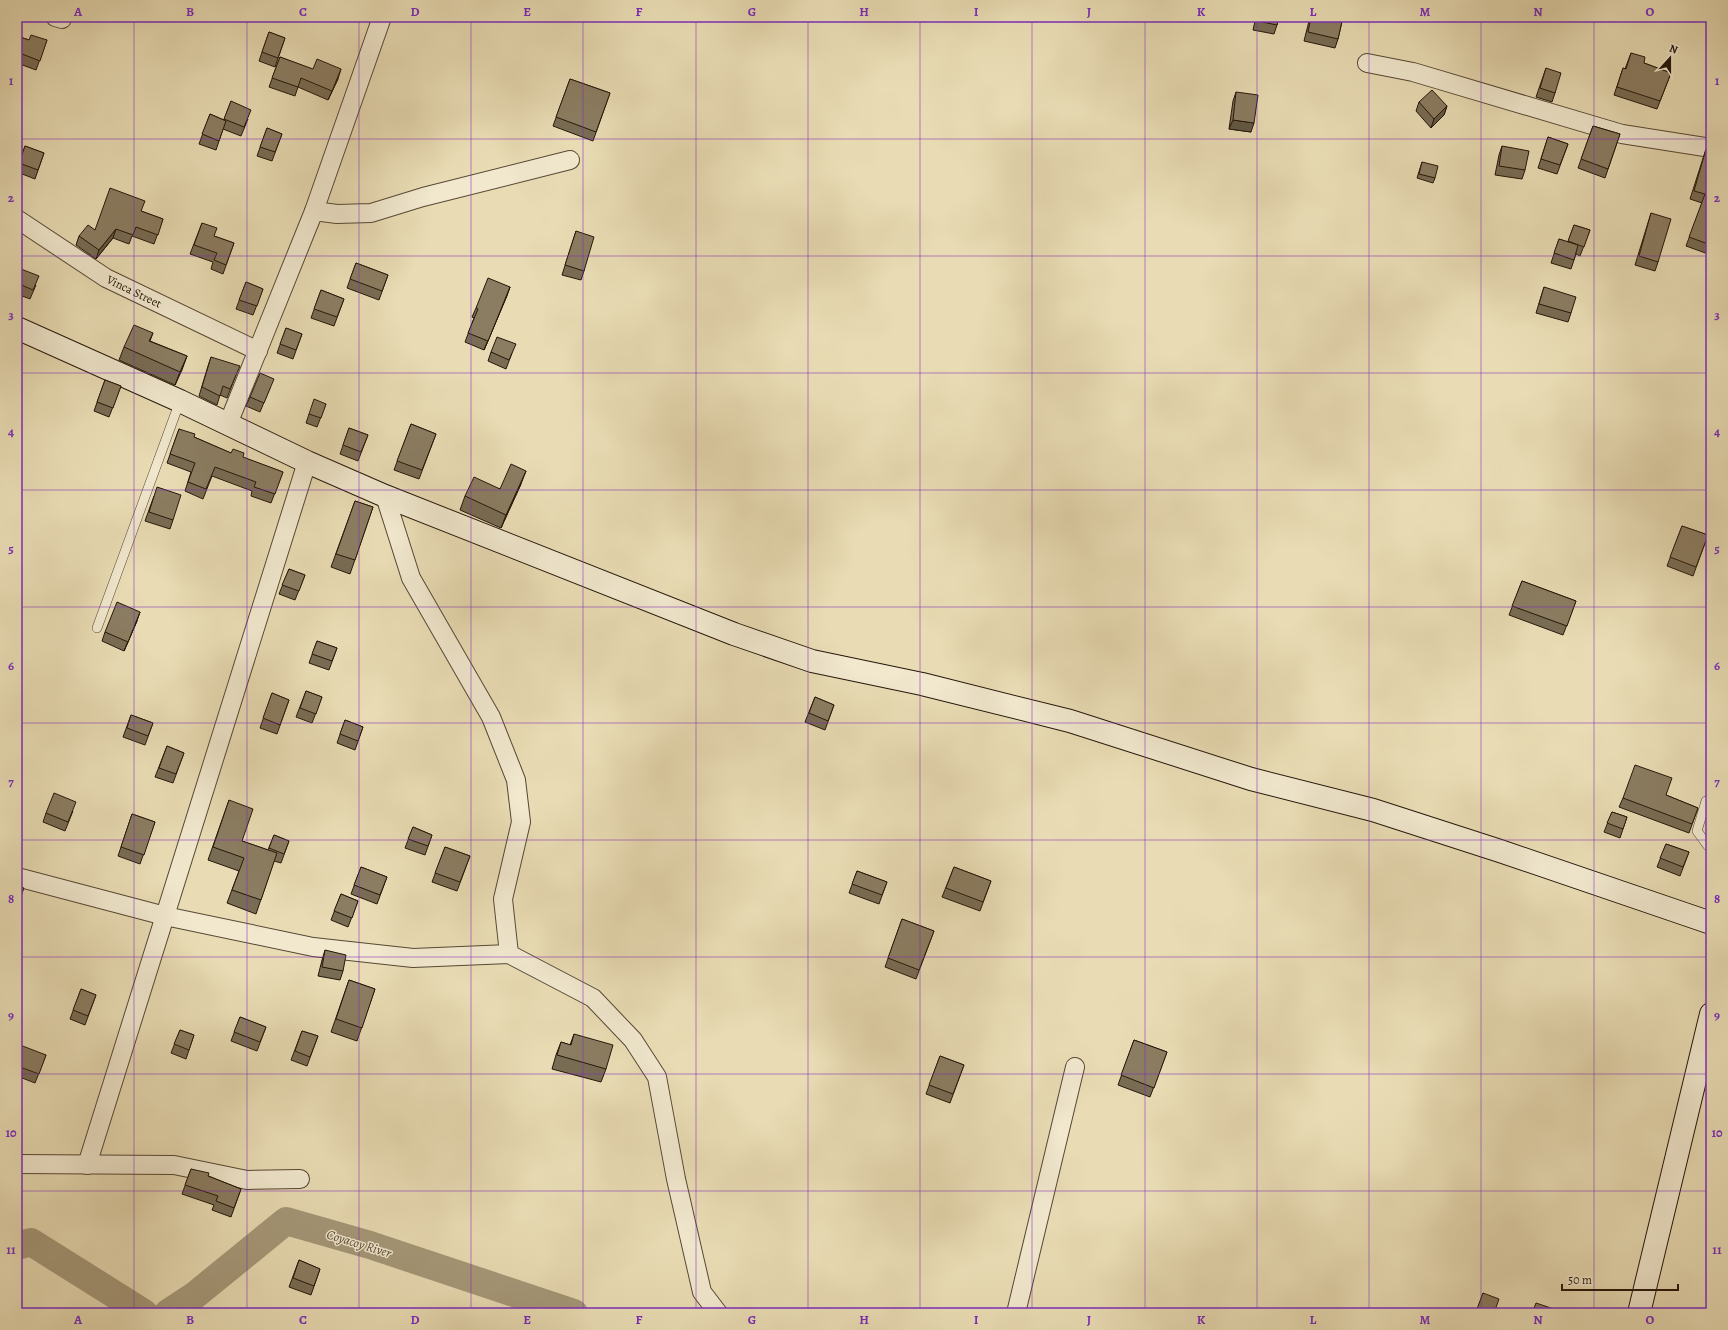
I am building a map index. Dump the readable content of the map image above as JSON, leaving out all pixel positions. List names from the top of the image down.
{
  "streets": {
    "street": ["Vinca Street"]
  },
  "water": ["Coyacoy River"],
  "scale_bar": "50 m",
  "north": "top",
  "grid": {
    "columns": [
      "A",
      "B",
      "C",
      "D",
      "E",
      "F",
      "G",
      "H",
      "I",
      "J",
      "K",
      "L",
      "M",
      "N",
      "O"
    ],
    "rows": [
      "1",
      "2",
      "3",
      "4",
      "5",
      "6",
      "7",
      "8",
      "9",
      "10",
      "11"
    ]
  }
}
